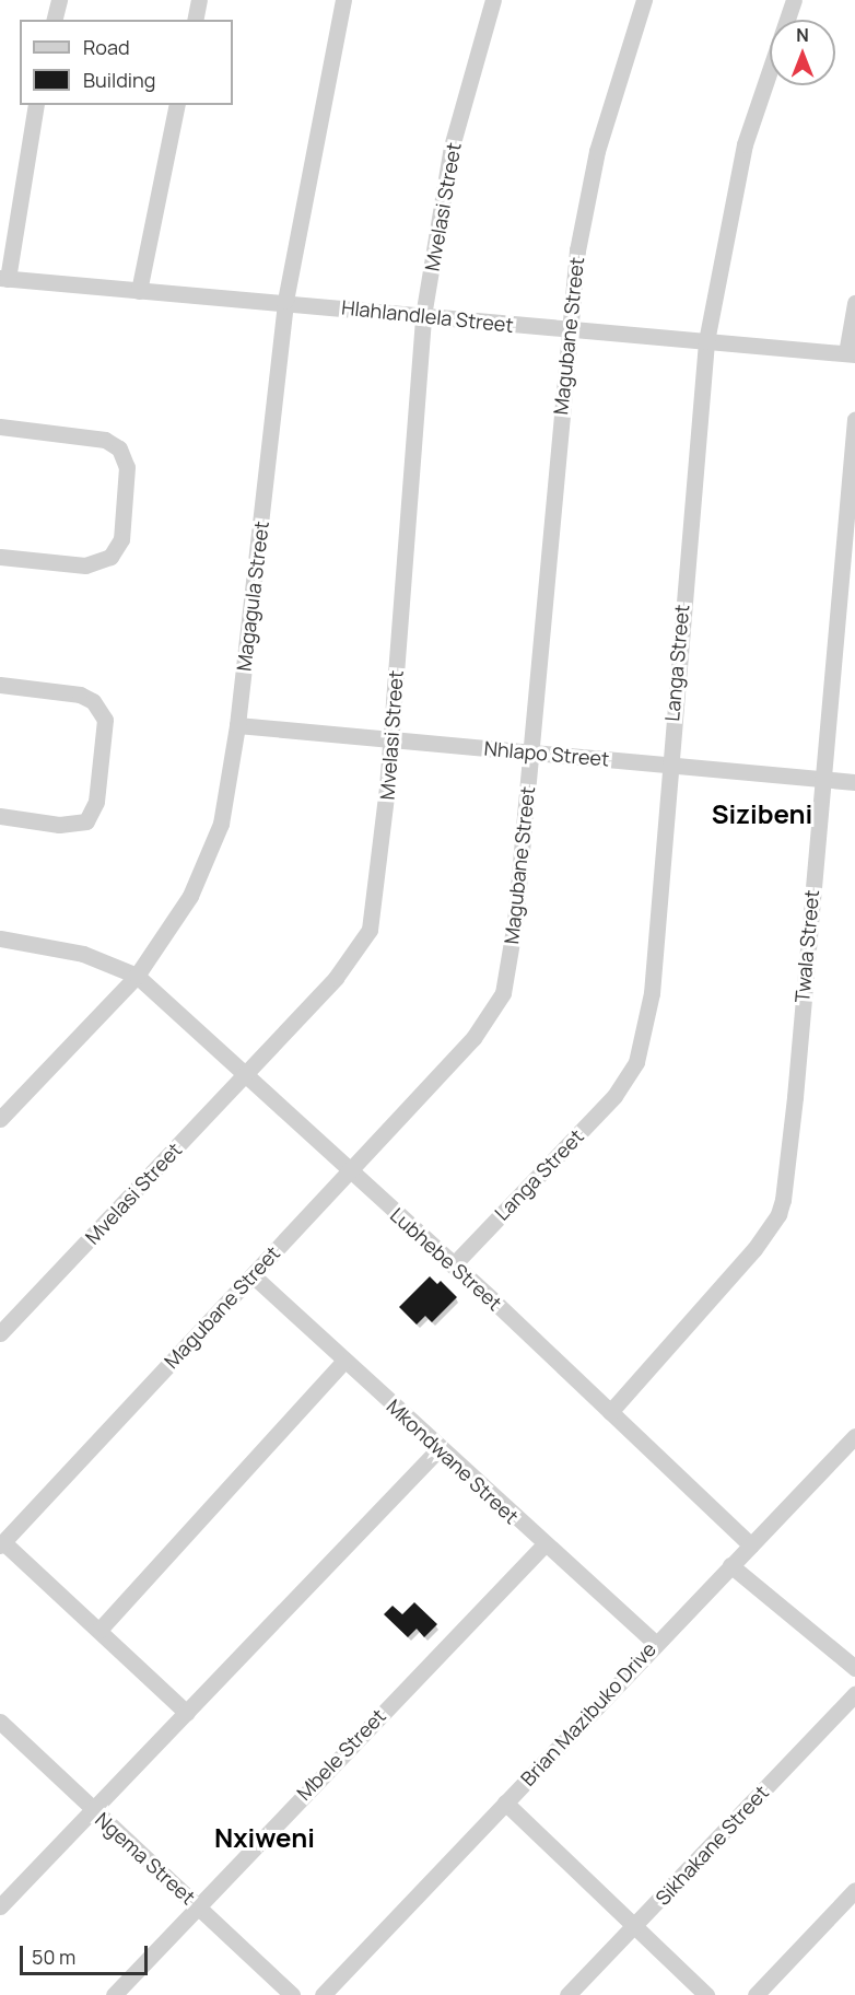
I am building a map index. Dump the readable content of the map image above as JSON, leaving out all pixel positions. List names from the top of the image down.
{
  "streets": {
    "street": [
      "Mvelasi Street",
      "Hlahlandlela Street",
      "Magubane Street",
      "Magagula Street",
      "Langa Street",
      "Nhlapo Street",
      "Twala Street",
      "Lubhebe Street",
      "Mkondwane Street",
      "Brian Mazibuko Drive",
      "Mbele Street",
      "Sikhakane Street",
      "Ngema Street"
    ]
  },
  "crossings": [
    ["Mvelasi Street", "Hlahlandlela Street"],
    ["Mvelasi Street", "Nhlapo Street"],
    ["Mvelasi Street", "Lubhebe Street"],
    ["Hlahlandlela Street", "Magubane Street"],
    ["Hlahlandlela Street", "Magagula Street"],
    ["Hlahlandlela Street", "Langa Street"],
    ["Magubane Street", "Nhlapo Street"],
    ["Magubane Street", "Lubhebe Street"],
    ["Magubane Street", "Mkondwane Street"],
    ["Magagula Street", "Nhlapo Street"],
    ["Magagula Street", "Lubhebe Street"],
    ["Langa Street", "Nhlapo Street"],
    ["Langa Street", "Lubhebe Street"],
    ["Nhlapo Street", "Twala Street"],
    ["Twala Street", "Lubhebe Street"],
    ["Lubhebe Street", "Brian Mazibuko Drive"],
    ["Mkondwane Street", "Brian Mazibuko Drive"],
    ["Mkondwane Street", "Mbele Street"],
    ["Mbele Street", "Ngema Street"]
  ],
  "districts": ["Sizibeni", "Nxiweni"],
  "legend": ["Road", "Building"],
  "scale_bar": "50 m",
  "north": "top"
}
